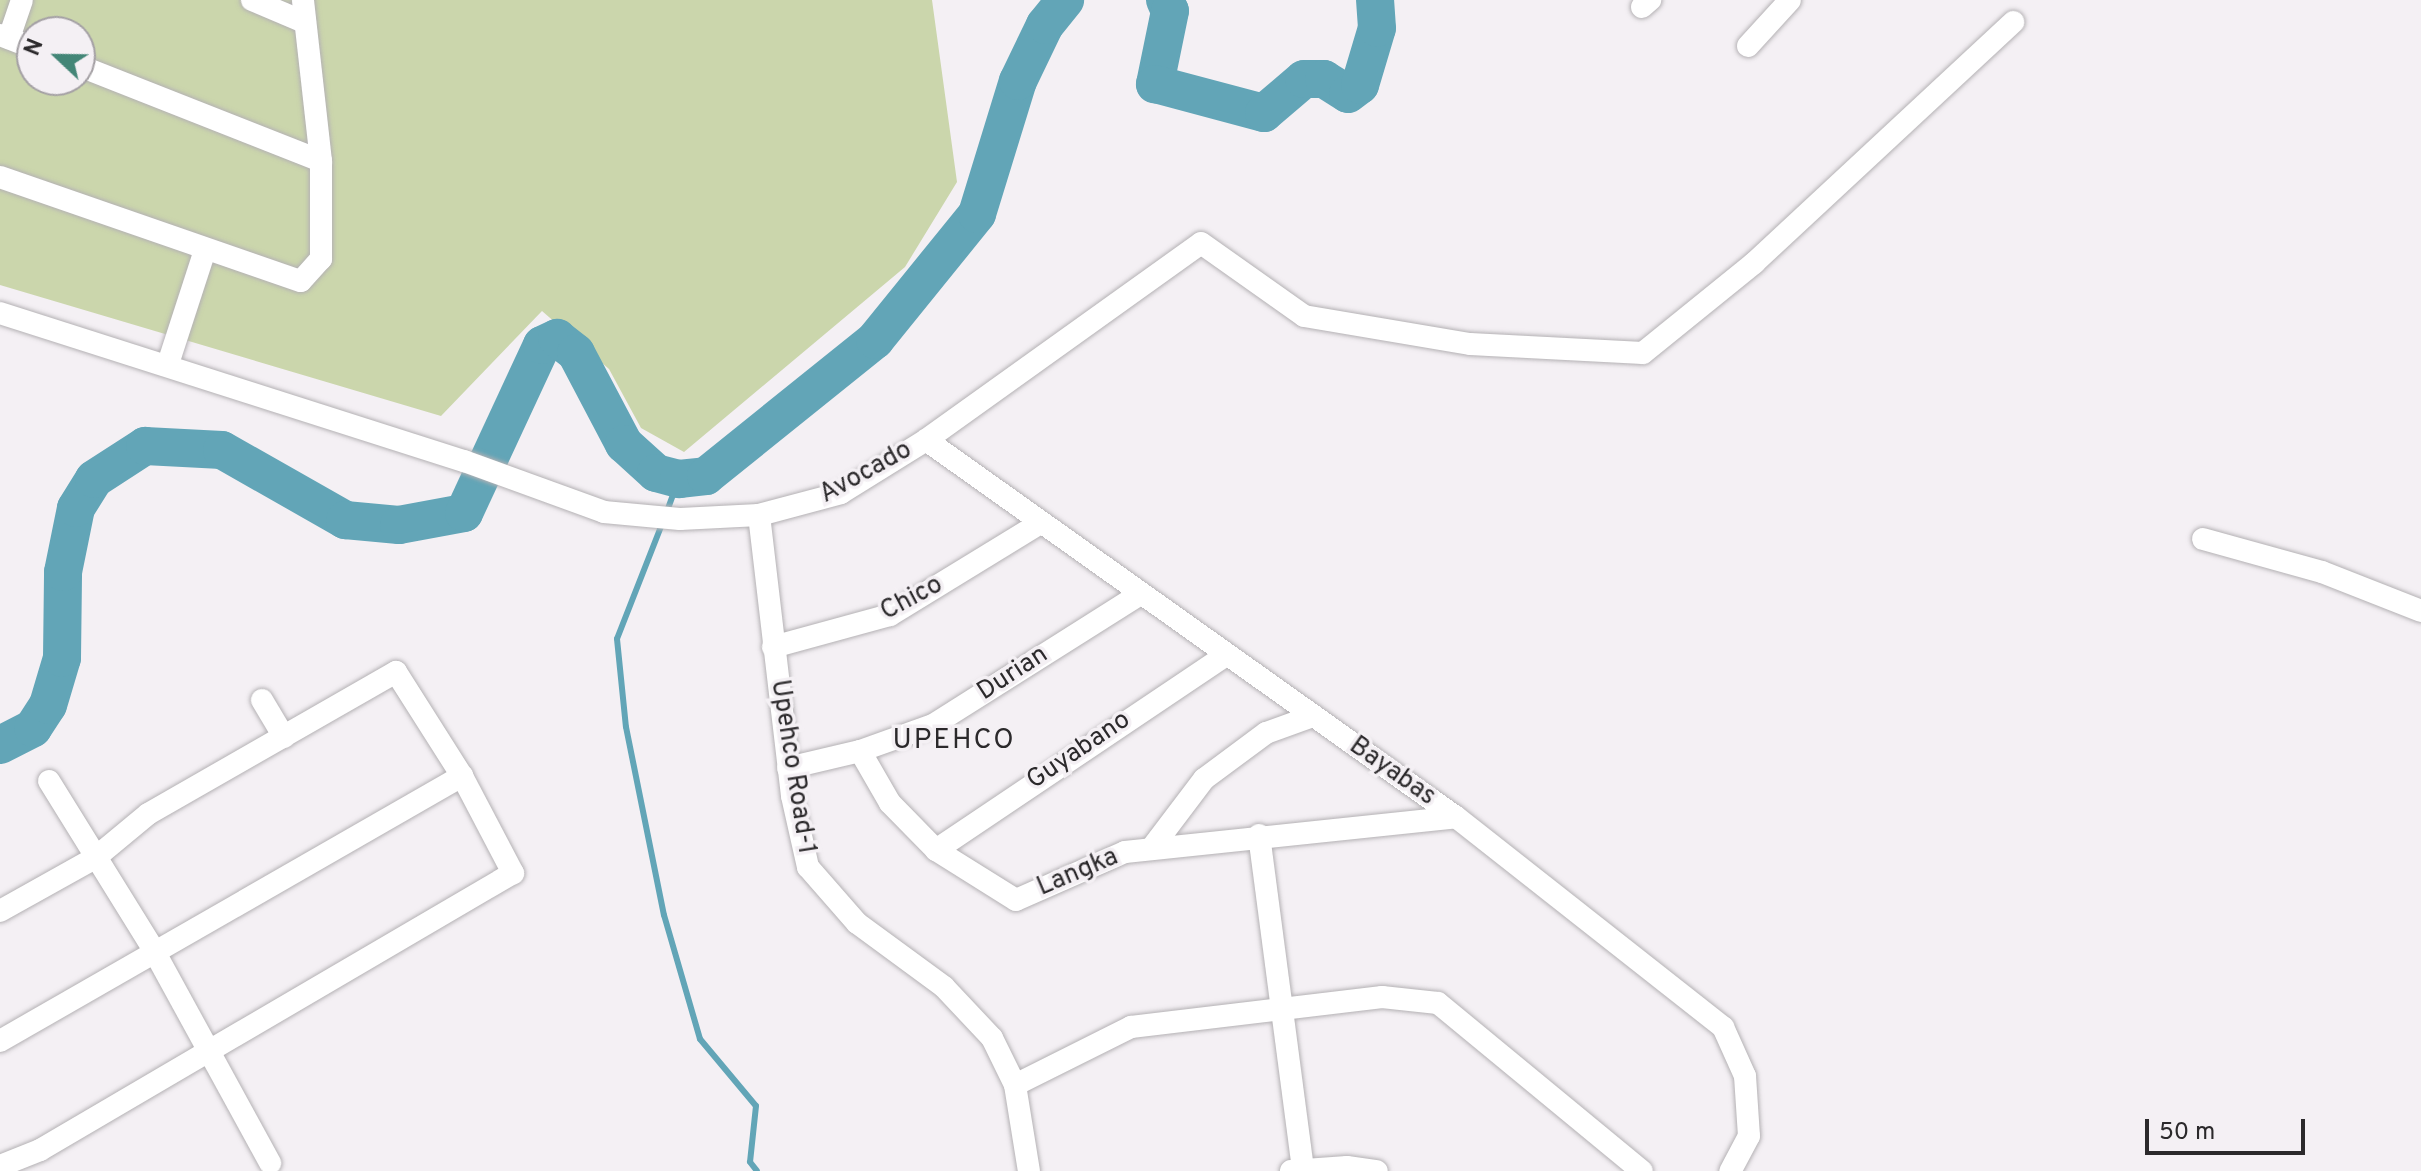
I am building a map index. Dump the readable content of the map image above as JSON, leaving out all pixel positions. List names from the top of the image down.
{
  "streets": {
    "street": [
      "Avocado",
      "Chico",
      "Durian",
      "Guyabano",
      "Upehco Road-1",
      "Bayabas",
      "Langka"
    ]
  },
  "crossings": [
    ["Avocado", "Upehco Road-1"],
    ["Avocado", "Bayabas"],
    ["Chico", "Upehco Road-1"],
    ["Chico", "Bayabas"],
    ["Durian", "Upehco Road-1"],
    ["Durian", "Bayabas"],
    ["Durian", "Langka"],
    ["Guyabano", "Bayabas"],
    ["Guyabano", "Langka"],
    ["Bayabas", "Langka"]
  ],
  "districts": ["UPEHCO"],
  "scale_bar": "50 m",
  "north": "left"
}
